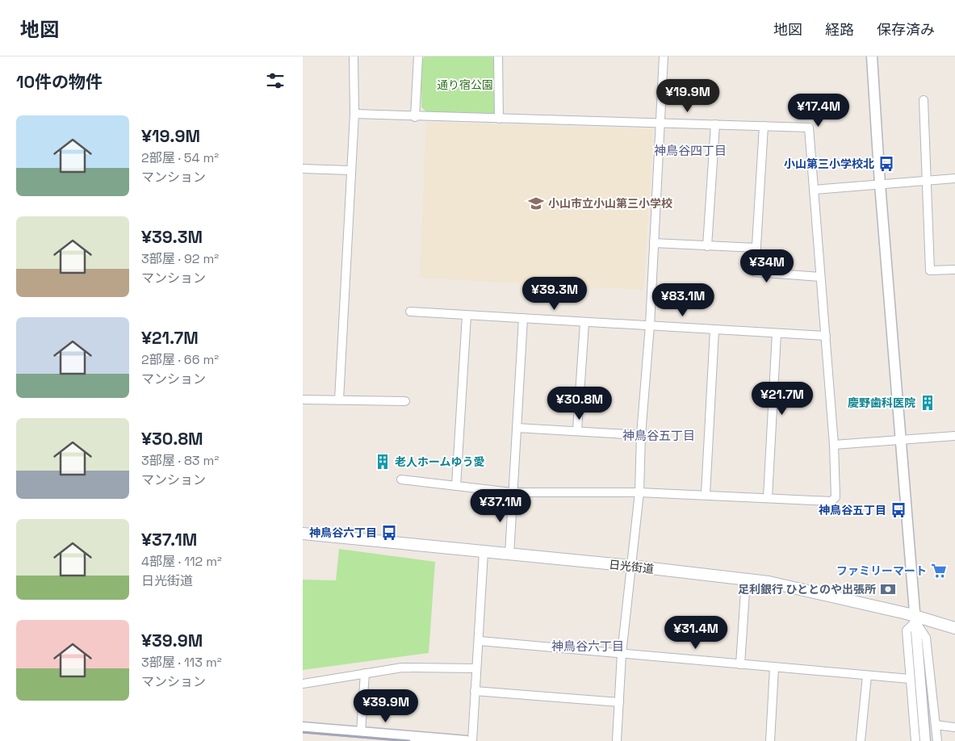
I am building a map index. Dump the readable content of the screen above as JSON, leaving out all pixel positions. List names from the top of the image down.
{
  "streets": {
    "main road": ["日光街道"]
  },
  "districts": ["神鳥谷四丁目", "神鳥谷五丁目", "神鳥谷六丁目"],
  "parks": ["通り宿公園"],
  "places": {
    "bus stop": ["小山第三小学校北", "神鳥谷五丁目", "神鳥谷六丁目"],
    "school or university": ["小山市立小山第三小学校"],
    "building": ["慶野歯科医院", "老人ホームゆう愛"],
    "supermarket": ["ファミリーマート"],
    "bank": ["足利銀行 ひととのや出張所"]
  },
  "page": {
    "header": "地図",
    "nav": ["地図", "経路", "保存済み"],
    "heading": "10件の物件",
    "price": [
      "¥19.9M",
      "¥17.4M",
      "¥34M",
      "¥39.3M",
      "¥83.1M",
      "¥21.7M",
      "¥30.8M",
      "¥37.1M",
      "¥31.4M",
      "¥39.9M"
    ],
    "list": [
      {
        "name": "¥19.9M",
        "note": "2部屋 · 54 m² · マンション"
      },
      {
        "name": "¥39.3M",
        "note": "3部屋 · 92 m² · マンション"
      },
      {
        "name": "¥21.7M",
        "note": "2部屋 · 66 m² · マンション"
      },
      {
        "name": "¥30.8M",
        "note": "3部屋 · 83 m² · マンション"
      },
      {
        "name": "¥37.1M",
        "note": "4部屋 · 112 m² · 日光街道"
      },
      {
        "name": "¥39.9M",
        "note": "3部屋 · 113 m² · マンション"
      }
    ]
  }
}
